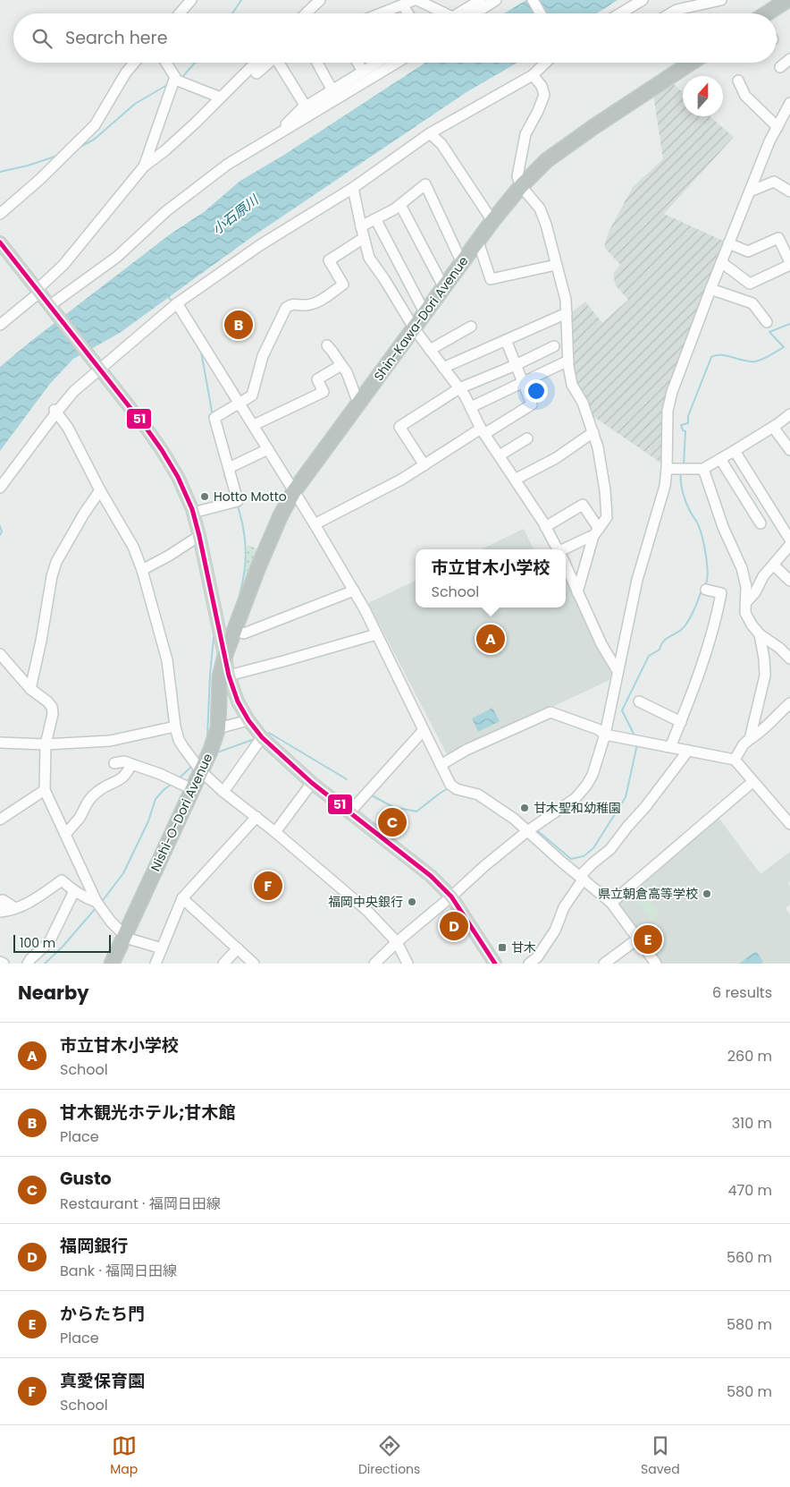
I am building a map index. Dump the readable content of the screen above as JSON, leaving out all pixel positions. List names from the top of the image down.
{
  "streets": {
    "highway": ["Shin-Kawa-Dori Avenue", "Nishi-O-Dori Avenue"]
  },
  "crossings": [
    ["Shin-Kawa-Dori Avenue", "Nishi-O-Dori Avenue"]
  ],
  "water": ["小石原川"],
  "places": {
    "other": [
      "Hotto Motto",
      "甘木聖和幼稚園",
      "県立朝倉高等学校",
      "福岡中央銀行"
    ],
    "transit": ["甘木"]
  },
  "lines": ["transit line 51"],
  "scale_bar": "100 m",
  "north": "top",
  "page": {
    "search": "Search here",
    "pins": [
      "B",
      "A",
      "C",
      "F",
      "D",
      "E"
    ],
    "popup": ["市立甘木小学校", "School"],
    "scale": "100 m",
    "heading": ["Nearby", "6 results"],
    "list": [
      {
        "mark": "A",
        "name": "市立甘木小学校",
        "note": "School",
        "value": "260 m"
      },
      {
        "mark": "B",
        "name": "甘木観光ホテル;甘木館",
        "note": "Place",
        "value": "310 m"
      },
      {
        "mark": "C",
        "name": "Gusto",
        "note": "Restaurant · 福岡日田線",
        "value": "470 m"
      },
      {
        "mark": "D",
        "name": "福岡銀行",
        "note": "Bank · 福岡日田線",
        "value": "560 m"
      },
      {
        "mark": "E",
        "name": "からたち門",
        "note": "Place",
        "value": "580 m"
      },
      {
        "mark": "F",
        "name": "真愛保育園",
        "note": "School",
        "value": "580 m"
      }
    ],
    "nav": ["Map", "Directions", "Saved"]
  }
}
